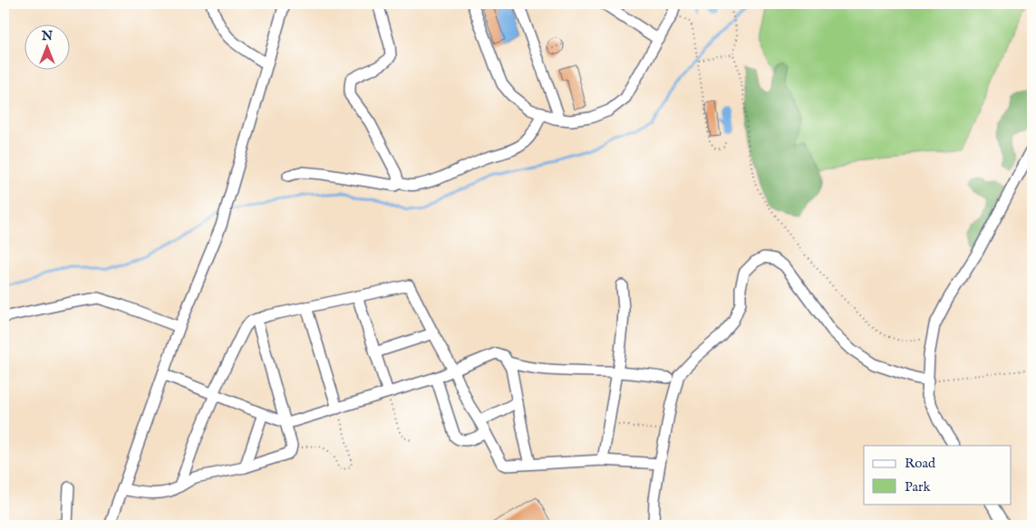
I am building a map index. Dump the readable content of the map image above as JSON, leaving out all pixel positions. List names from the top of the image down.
{
  "legend": ["Road", "Park"],
  "north": "top"
}
